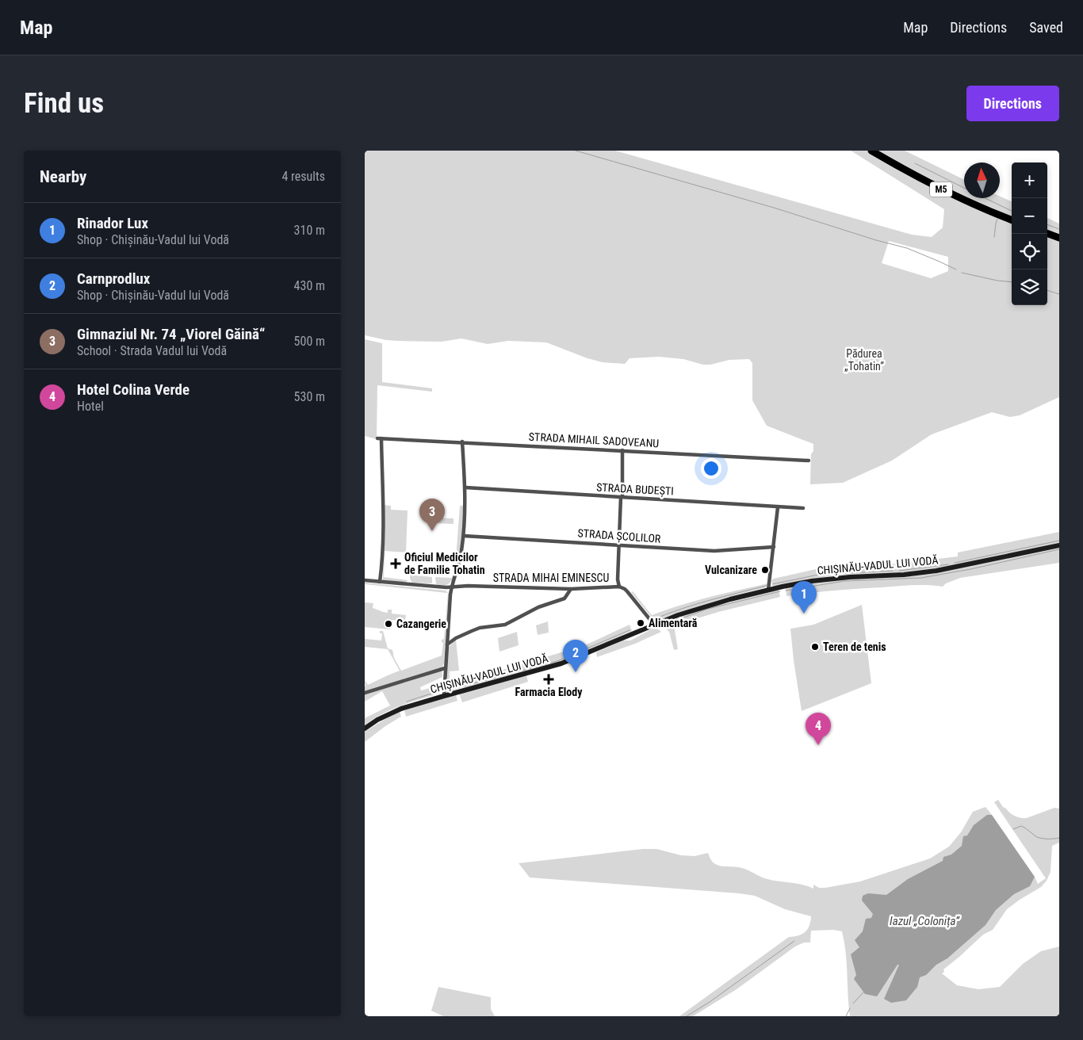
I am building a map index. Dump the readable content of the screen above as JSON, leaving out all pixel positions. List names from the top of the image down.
{
  "streets": {
    "highway": ["M5"],
    "main road": ["CHIȘINĂU-VADUL LUI VODĂ"],
    "street": [
      "STRADA MIHAIL SADOVEANU",
      "STRADA BUDEȘTI",
      "STRADA ȘCOLILOR",
      "STRADA MIHAI EMINESCU"
    ]
  },
  "crossings": [
    ["STRADA MIHAIL SADOVEANU", "STRADA MIHAI EMINESCU"]
  ],
  "water": ["Iazul „Colonița”"],
  "parks": ["Pădurea „Tohatin”"],
  "places": {
    "health": ["Oficiul Medicilor de Familie Tohatin", "Farmacia Elody"],
    "other": [
      "Vulcanizare",
      "Alimentară",
      "Cazangerie",
      "Teren de tenis"
    ]
  },
  "north": "top",
  "page": {
    "header": "Map",
    "nav": ["Map", "Directions", "Saved"],
    "buttons": "Directions",
    "title": "Find us",
    "heading": ["Nearby", "4 results"],
    "map_buttons": ["+", "−"],
    "list": [
      {
        "mark": "1",
        "name": "Rinador Lux",
        "note": "Shop · Chișinău-Vadul lui Vodă",
        "value": "310 m"
      },
      {
        "mark": "2",
        "name": "Carnprodlux",
        "note": "Shop · Chișinău-Vadul lui Vodă",
        "value": "430 m"
      },
      {
        "mark": "3",
        "name": "Gimnaziul Nr. 74 „Viorel Găină“",
        "note": "School · Strada Vadul lui Vodă",
        "value": "500 m"
      },
      {
        "mark": "4",
        "name": "Hotel Colina Verde",
        "note": "Hotel",
        "value": "530 m"
      }
    ],
    "pins": [
      "3",
      "1",
      "2",
      "4"
    ]
  }
}
